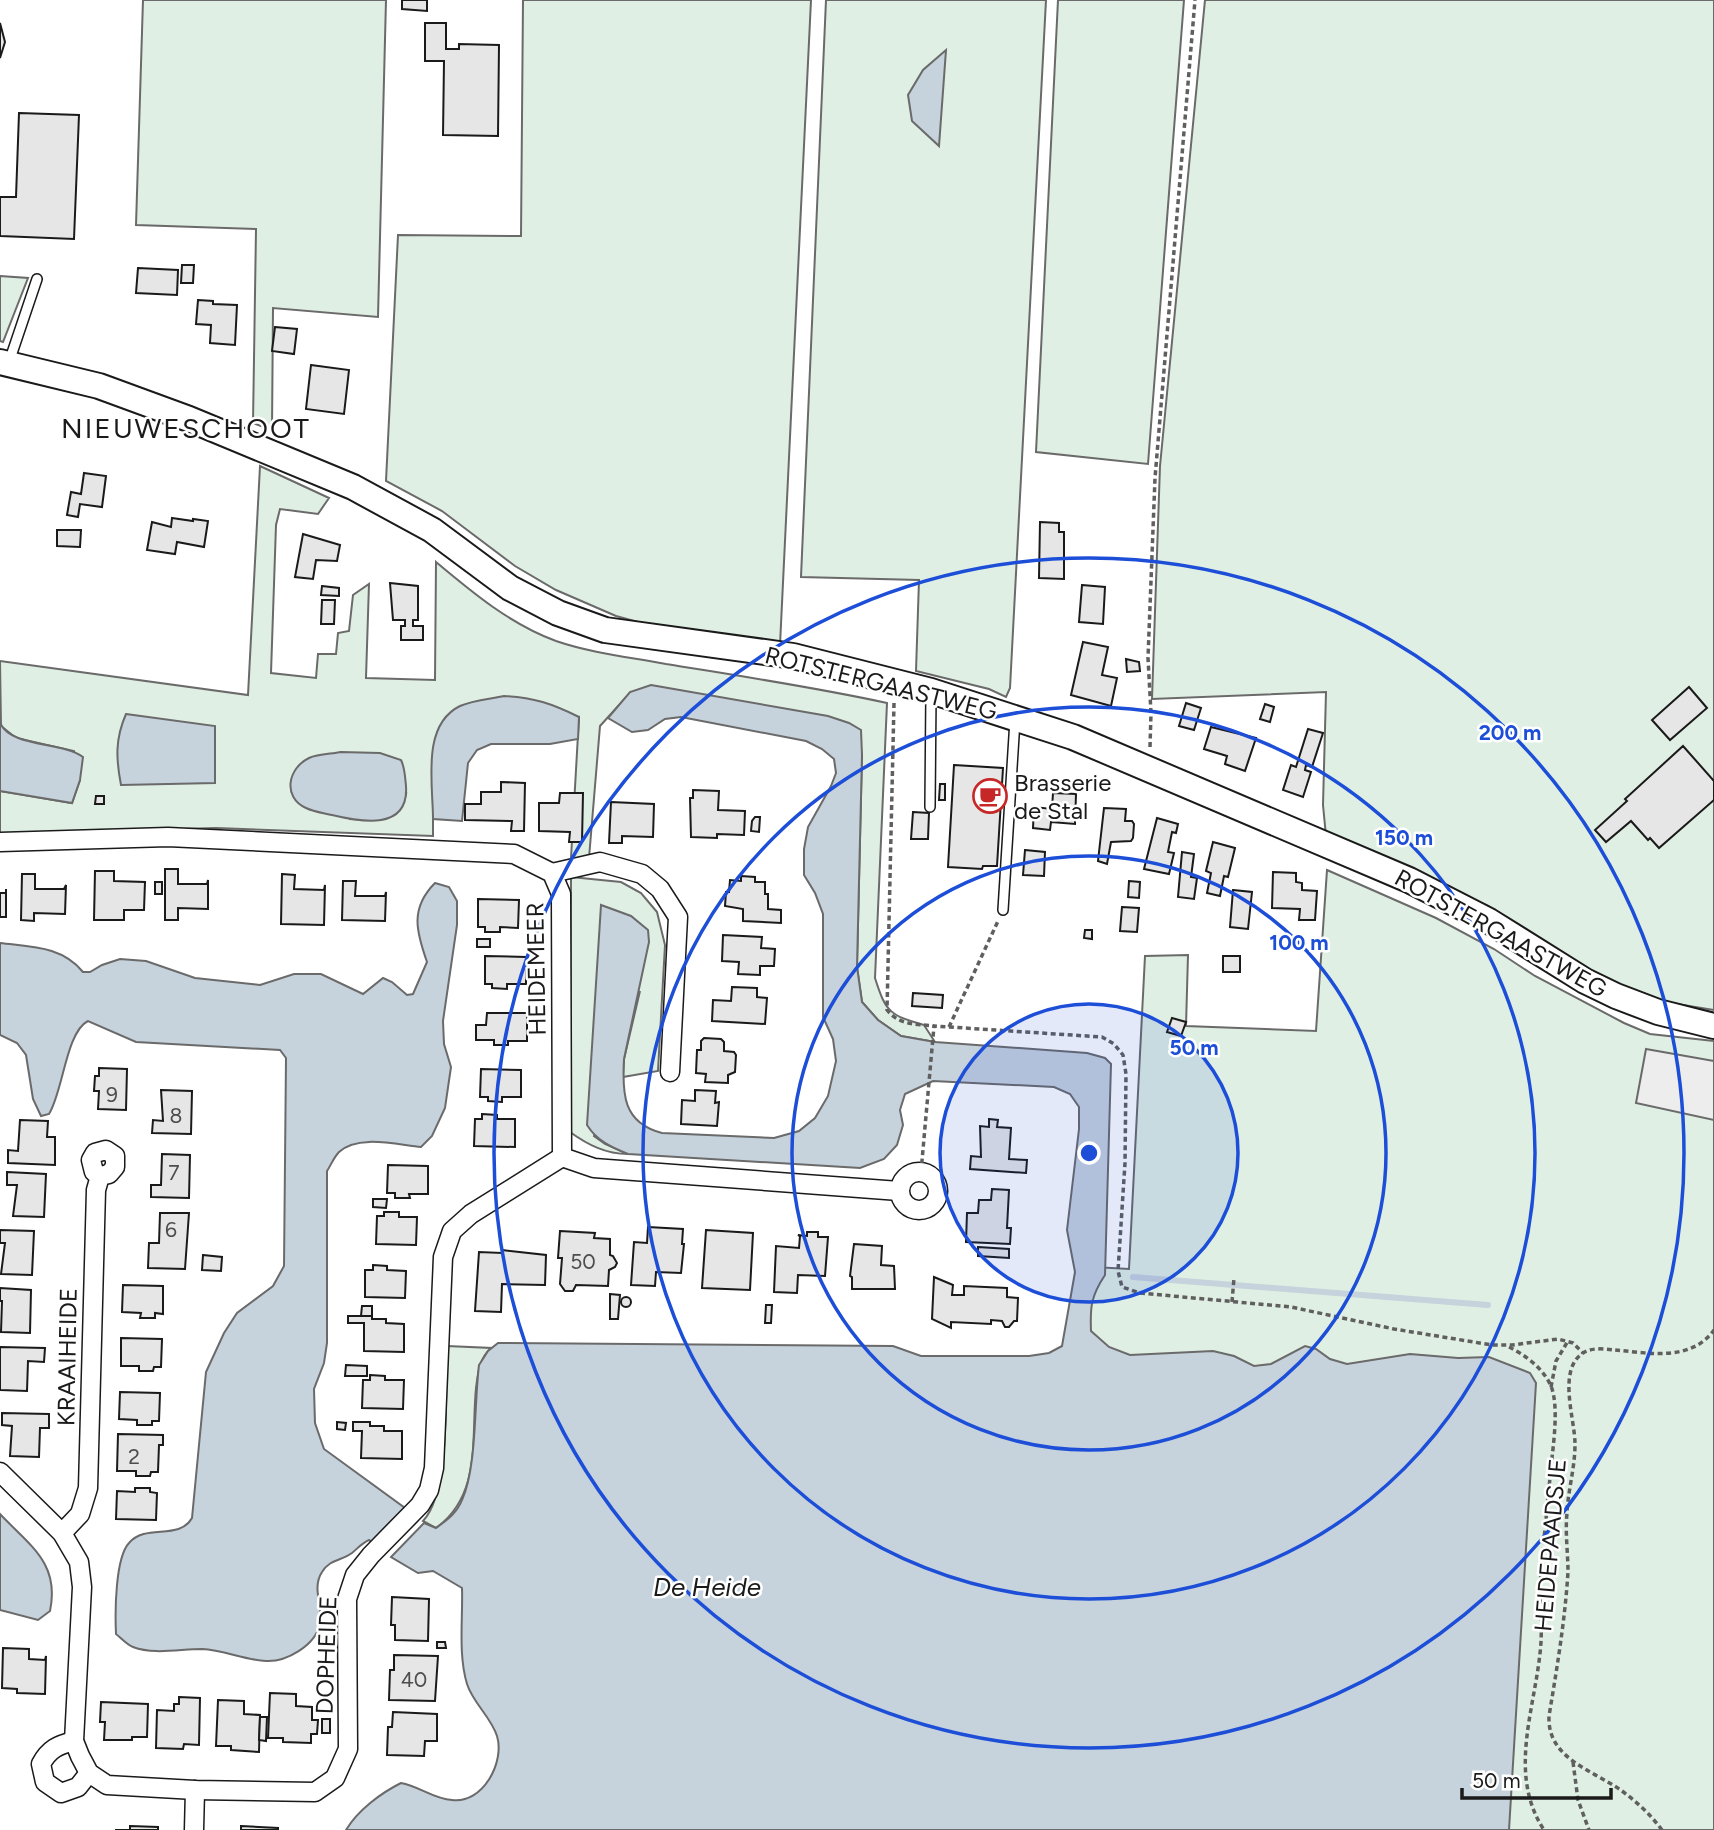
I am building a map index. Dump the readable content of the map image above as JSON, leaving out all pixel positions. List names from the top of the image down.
{
  "streets": {
    "street": [
      "ROTSTERGAASTWEG",
      "HEIDEMEER",
      "KRAAIHEIDE",
      "DOPHEIDE"
    ],
    "path": ["HEIDEPAADSJE"]
  },
  "crossings": [
    ["HEIDEMEER", "DOPHEIDE"]
  ],
  "districts": ["NIEUWESCHOOT"],
  "water": ["De Heide"],
  "places": {
    "cafe": ["Brasserie de Stal"]
  },
  "house_numbers": [
    "9",
    "8",
    "7",
    "6",
    "50",
    "2",
    "40"
  ],
  "scale_bar": "50 m",
  "rings": [
    "200 m",
    "150 m",
    "100 m",
    "50 m"
  ]
}
